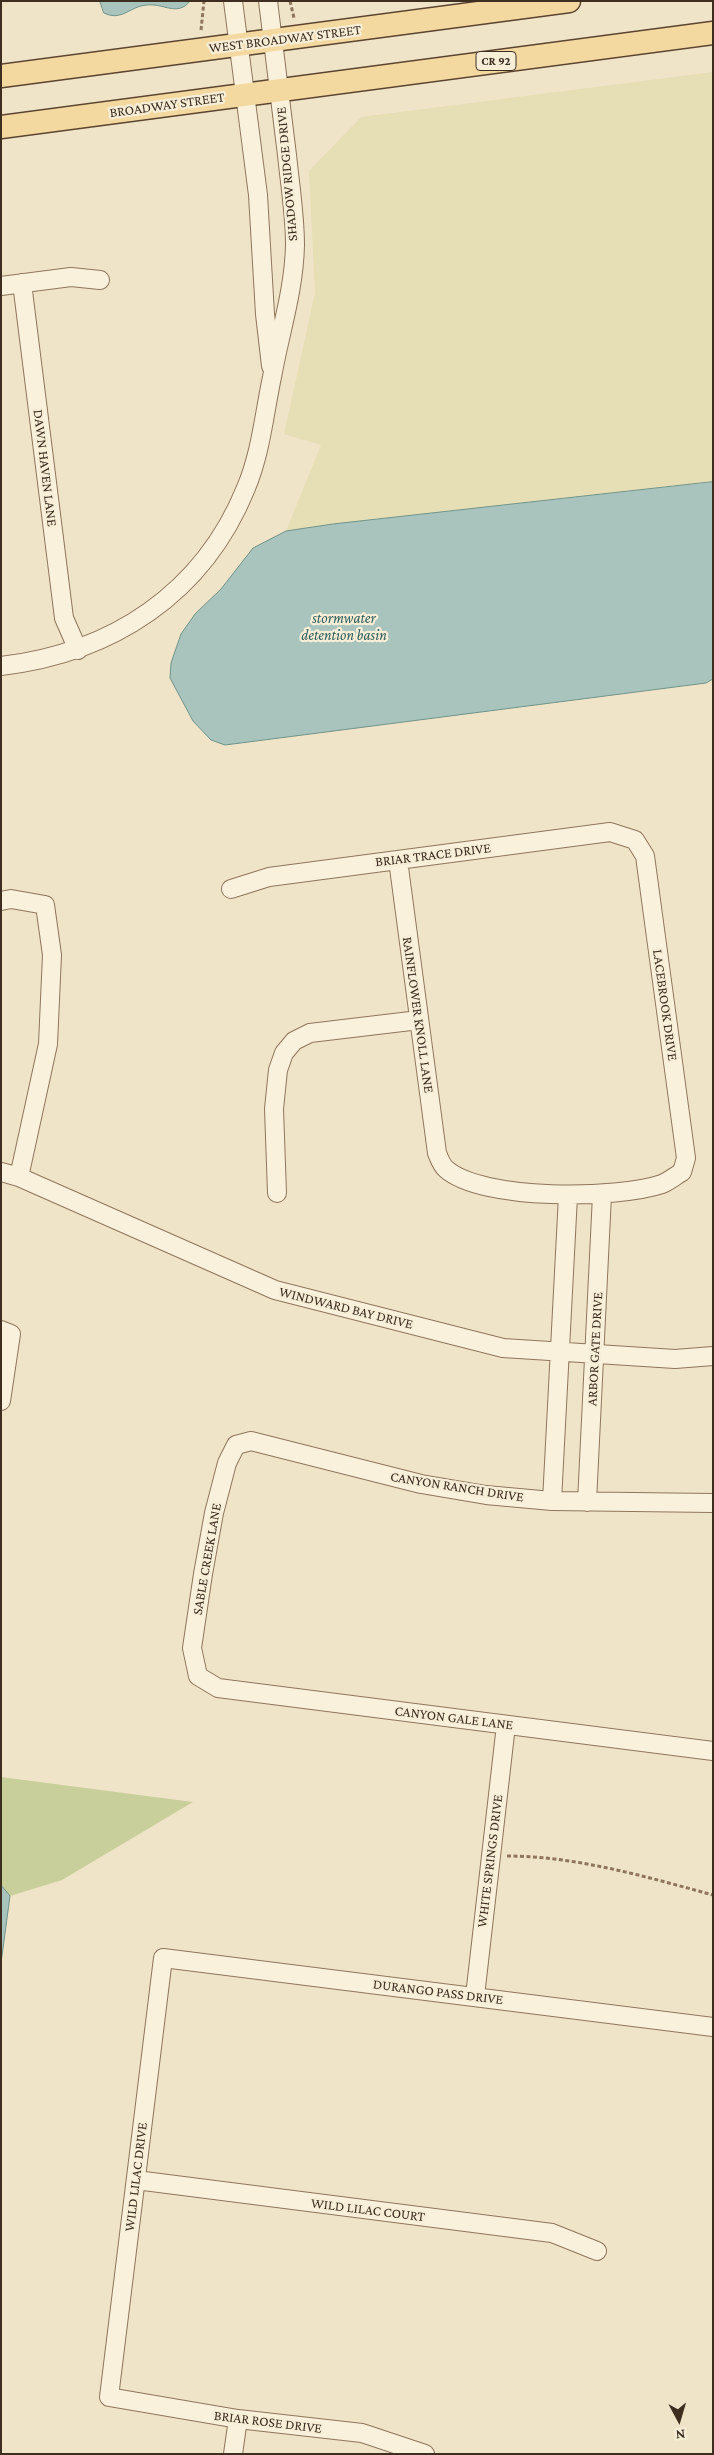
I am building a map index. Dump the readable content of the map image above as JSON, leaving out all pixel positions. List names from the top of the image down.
{
  "streets": {
    "main road": ["WEST BROADWAY STREET", "CR 92", "BROADWAY STREET"],
    "street": [
      "SHADOW RIDGE DRIVE",
      "DAWN HAVEN LANE",
      "BRIAR TRACE DRIVE",
      "LACEBROOK DRIVE",
      "RAINFLOWER KNOLL LANE",
      "WINDWARD BAY DRIVE",
      "ARBOR GATE DRIVE",
      "CANYON RANCH DRIVE",
      "SABLE CREEK LANE",
      "CANYON GALE LANE",
      "WHITE SPRINGS DRIVE",
      "DURANGO PASS DRIVE",
      "WILD LILAC DRIVE",
      "WILD LILAC COURT",
      "BRIAR ROSE DRIVE"
    ]
  },
  "crossings": [
    ["WEST BROADWAY STREET", "SHADOW RIDGE DRIVE"],
    ["CR 92", "BROADWAY STREET"],
    ["CR 92", "SHADOW RIDGE DRIVE"],
    ["BROADWAY STREET", "SHADOW RIDGE DRIVE"],
    ["SHADOW RIDGE DRIVE", "DAWN HAVEN LANE"],
    ["BRIAR TRACE DRIVE", "LACEBROOK DRIVE"],
    ["BRIAR TRACE DRIVE", "RAINFLOWER KNOLL LANE"],
    ["LACEBROOK DRIVE", "ARBOR GATE DRIVE"],
    ["WINDWARD BAY DRIVE", "ARBOR GATE DRIVE"],
    ["ARBOR GATE DRIVE", "CANYON RANCH DRIVE"],
    ["CANYON RANCH DRIVE", "SABLE CREEK LANE"],
    ["SABLE CREEK LANE", "CANYON GALE LANE"],
    ["CANYON GALE LANE", "WHITE SPRINGS DRIVE"],
    ["WHITE SPRINGS DRIVE", "DURANGO PASS DRIVE"],
    ["DURANGO PASS DRIVE", "WILD LILAC DRIVE"],
    ["WILD LILAC DRIVE", "WILD LILAC COURT"],
    ["WILD LILAC DRIVE", "BRIAR ROSE DRIVE"]
  ],
  "water": ["stormwater detention basin"],
  "north": "bottom"
}
